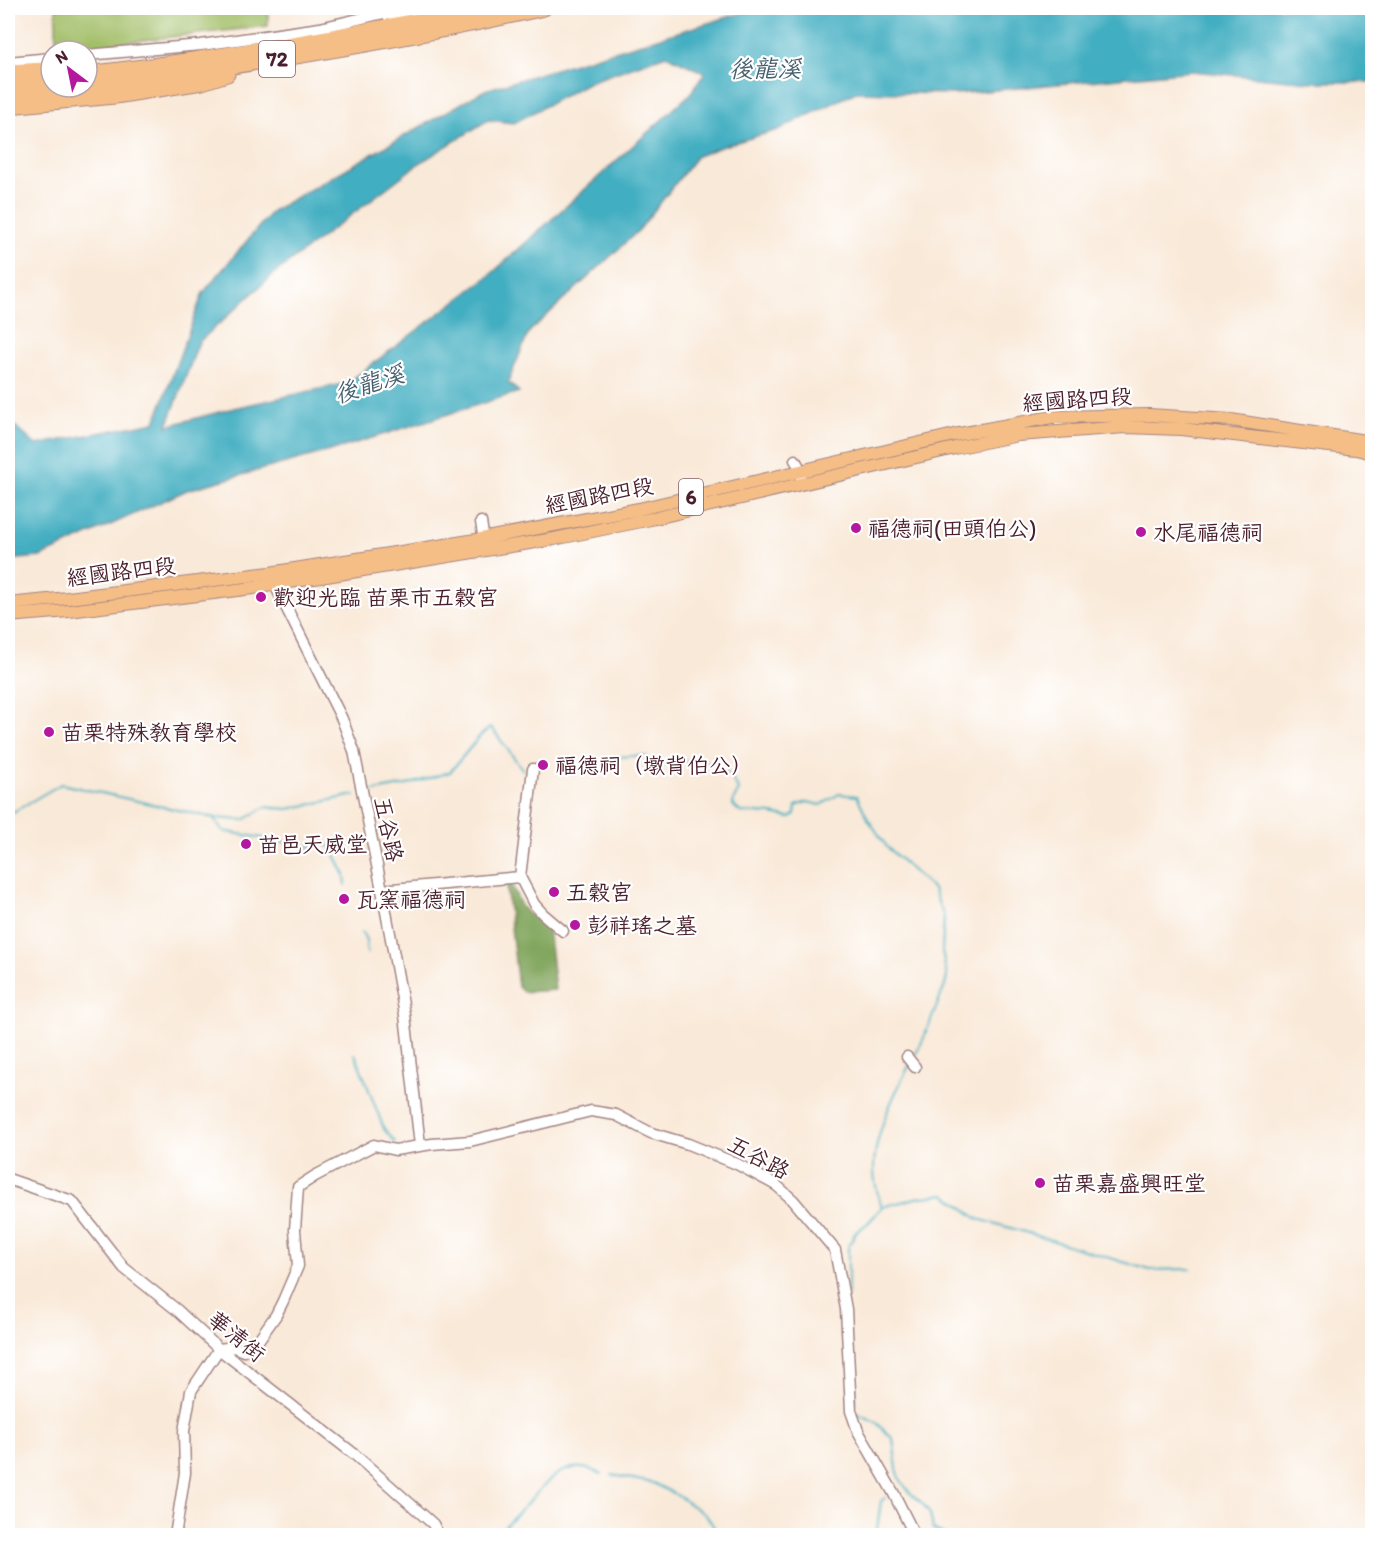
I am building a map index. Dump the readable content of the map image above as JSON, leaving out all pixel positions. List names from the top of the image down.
{
  "streets": {
    "highway": ["72"],
    "main road": ["經國路四段", "6"],
    "street": ["五谷路", "華清街"]
  },
  "crossings": [
    ["經國路四段", "五谷路"],
    ["五谷路", "華清街"]
  ],
  "water": ["後龍溪"],
  "places": [
    "福德祠(田頭伯公)",
    "水尾福德祠",
    "歡迎光臨 苗栗市五穀宮",
    "苗栗特殊教育學校",
    "福德祠（墩背伯公）",
    "苗邑天威堂",
    "五穀宮",
    "瓦窯福德祠",
    "彭祥瑤之墓",
    "苗栗嘉盛興旺堂"
  ],
  "north": "top left"
}
